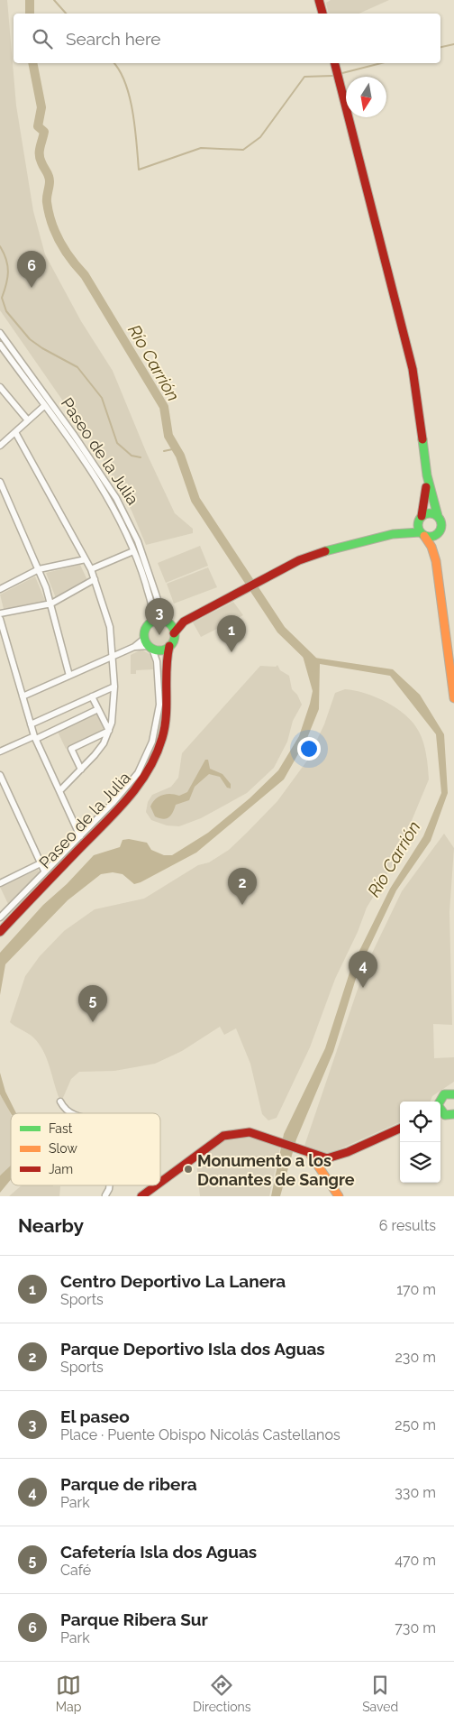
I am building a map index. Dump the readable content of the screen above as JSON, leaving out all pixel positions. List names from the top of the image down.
{
  "streets": {
    "main road": ["Paseo de la Julia"]
  },
  "water": ["Río Carrión"],
  "places": ["Monumento a los Donantes de Sangre"],
  "legend": ["Fast", "Slow", "Jam"],
  "north": "bottom",
  "page": {
    "search": "Search here",
    "pins": [
      "6",
      "3",
      "1",
      "2",
      "4",
      "5"
    ],
    "heading": ["Nearby", "6 results"],
    "list": [
      {
        "mark": "1",
        "name": "Centro Deportivo La Lanera",
        "note": "Sports",
        "value": "170 m"
      },
      {
        "mark": "2",
        "name": "Parque Deportivo Isla dos Aguas",
        "note": "Sports",
        "value": "230 m"
      },
      {
        "mark": "3",
        "name": "El paseo",
        "note": "Place · Puente Obispo Nicolás Castellanos",
        "value": "250 m"
      },
      {
        "mark": "4",
        "name": "Parque de ribera",
        "note": "Park",
        "value": "330 m"
      },
      {
        "mark": "5",
        "name": "Cafetería Isla dos Aguas",
        "note": "Café",
        "value": "470 m"
      },
      {
        "mark": "6",
        "name": "Parque Ribera Sur",
        "note": "Park",
        "value": "730 m"
      }
    ],
    "nav": ["Map", "Directions", "Saved"]
  }
}
